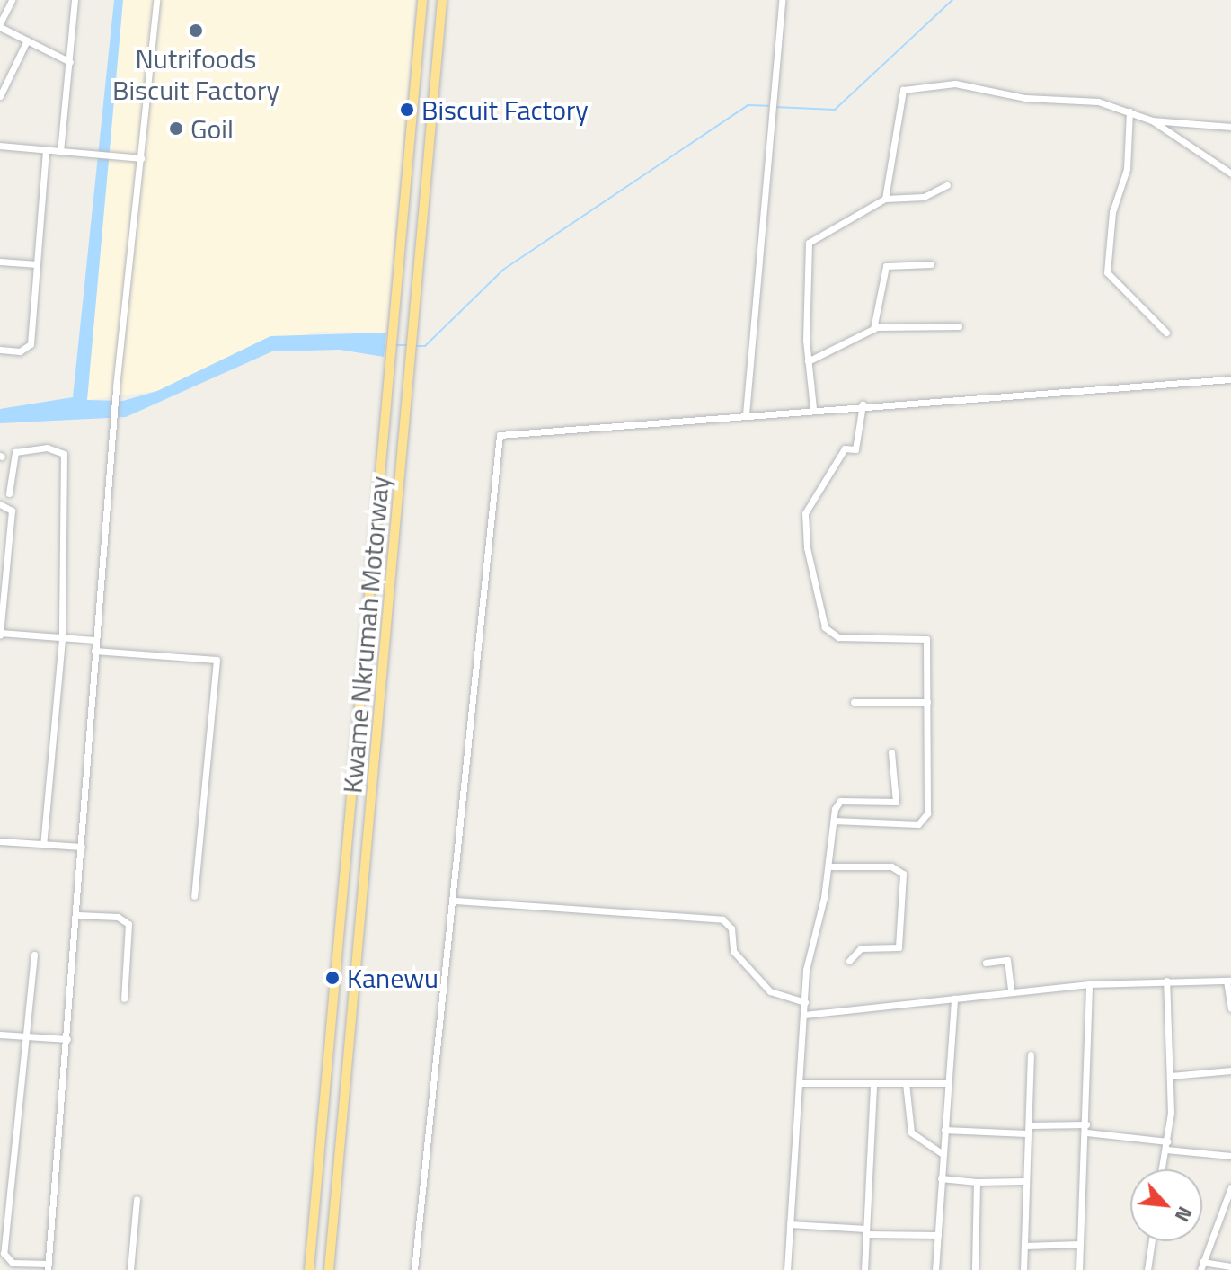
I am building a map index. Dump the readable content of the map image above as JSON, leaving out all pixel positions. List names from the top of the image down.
{
  "streets": {
    "highway": ["Kwame Nkrumah Motorway"]
  },
  "places": [
    "Nutrifoods Biscuit Factory",
    "Biscuit Factory",
    "Goil",
    "Kanewu"
  ],
  "north": "bottom right"
}
